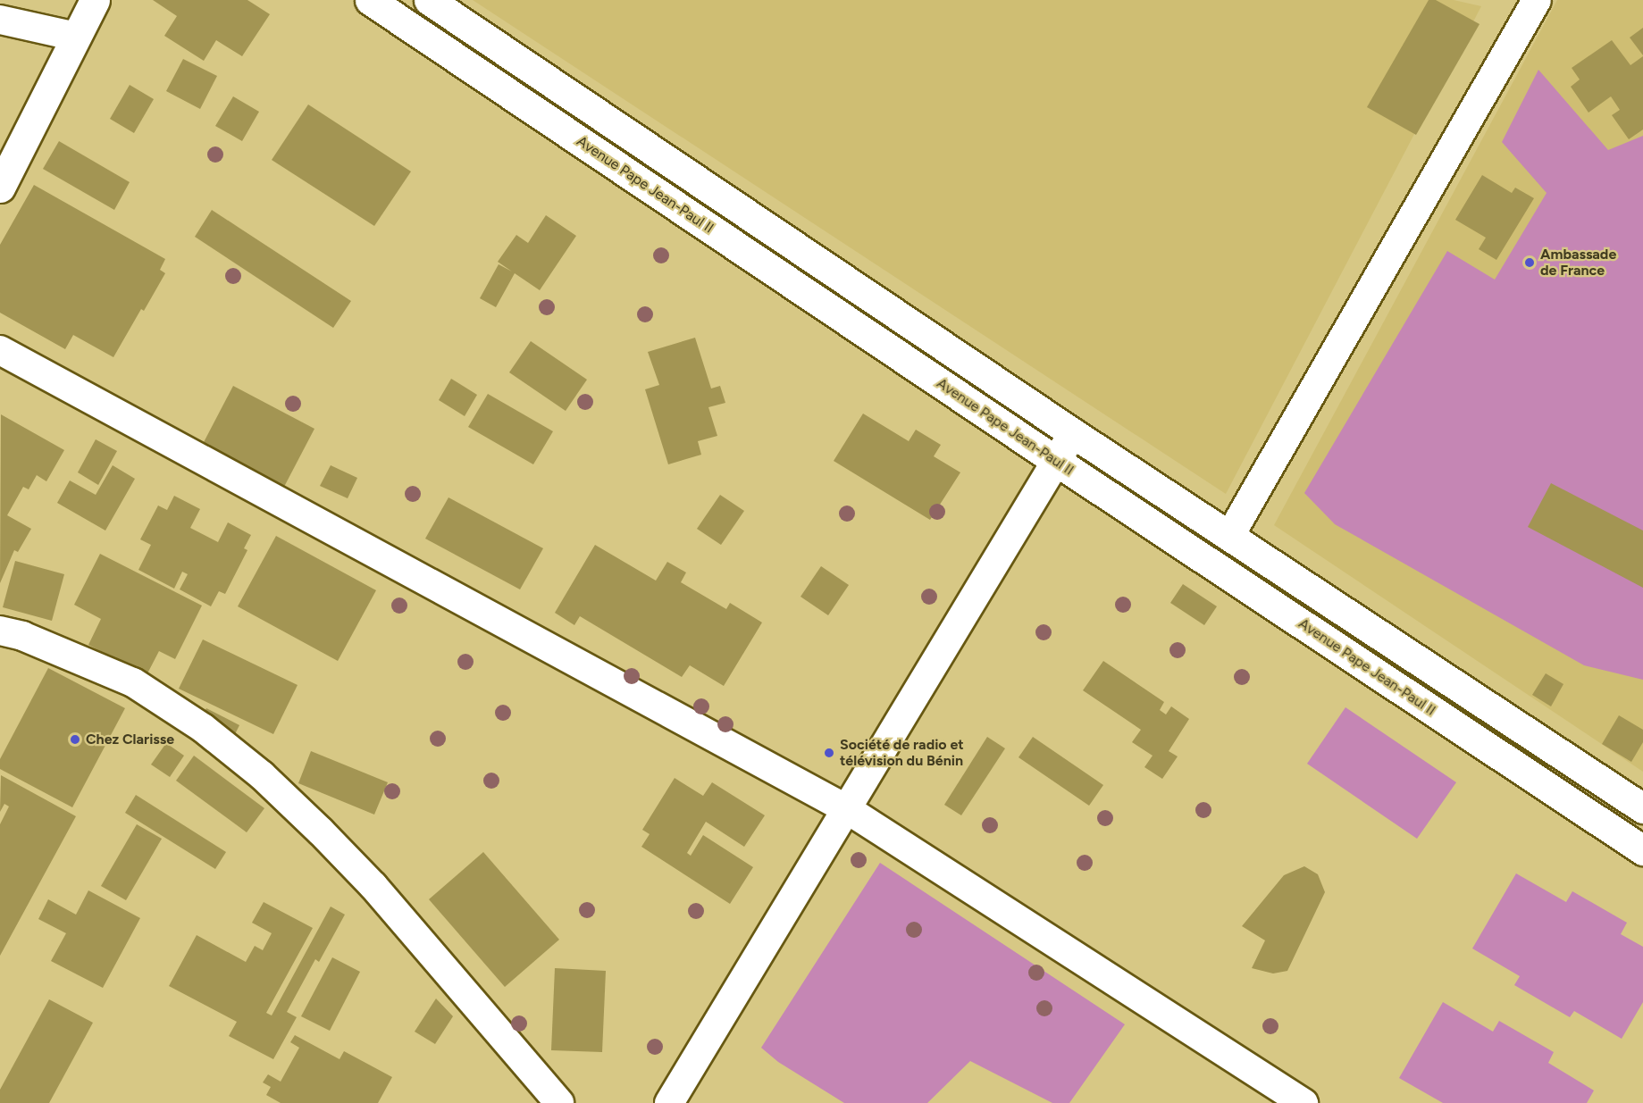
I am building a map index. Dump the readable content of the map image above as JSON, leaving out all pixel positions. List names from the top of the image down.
{
  "streets": {
    "main road": ["Avenue Pape Jean-Paul II"]
  },
  "places": ["Ambassade de France", "Chez Clarisse", "Société de radio et télévision du Bénin"]
}
